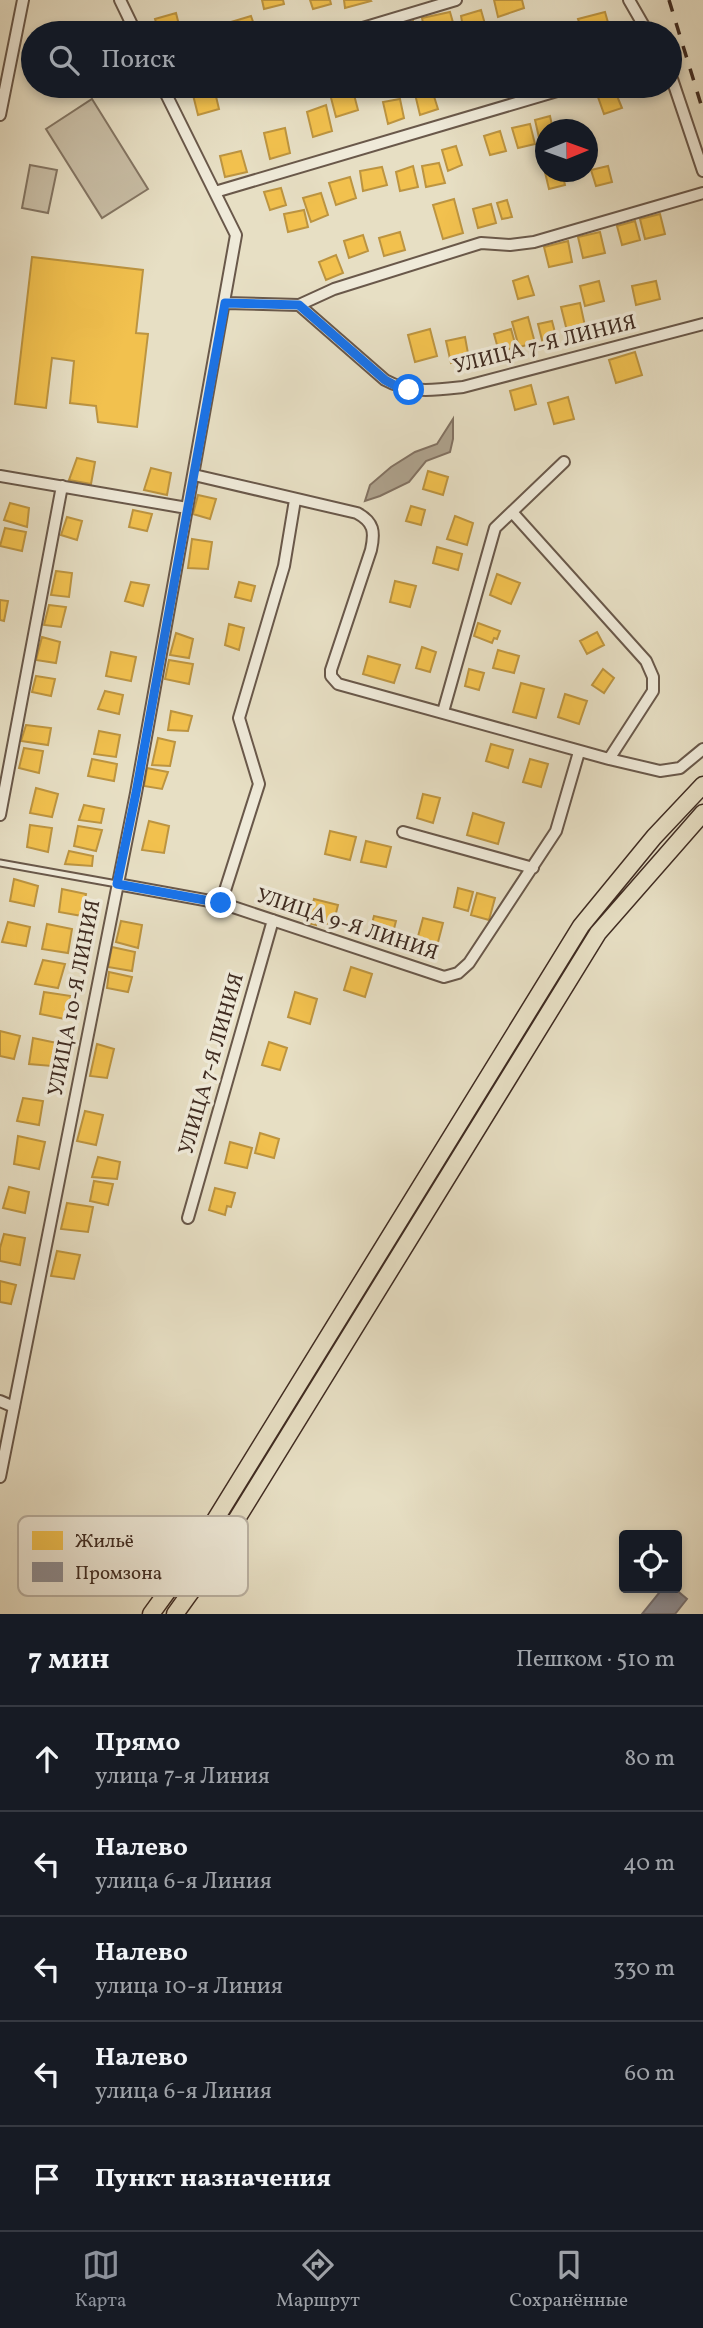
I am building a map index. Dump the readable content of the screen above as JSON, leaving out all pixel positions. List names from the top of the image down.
{
  "streets": {
    "street": ["УЛИЦА 7-Я ЛИНИЯ", "УЛИЦА 9-Я ЛИНИЯ", "УЛИЦА 10-Я ЛИНИЯ"]
  },
  "crossings": [
    ["УЛИЦА 7-Я ЛИНИЯ", "УЛИЦА 9-Я ЛИНИЯ"],
    ["УЛИЦА 9-Я ЛИНИЯ", "УЛИЦА 10-Я ЛИНИЯ"]
  ],
  "legend": ["Жильё", "Промзона"],
  "north": "right",
  "page": {
    "search": "Поиск",
    "heading": ["7 мин", "Пешком · 510 m"],
    "list": [
      ["Прямо", "улица 7-я Линия", "80 m"],
      ["Налево", "улица 6-я Линия", "40 m"],
      ["Налево", "улица 10-я Линия", "330 m"],
      ["Налево", "улица 6-я Линия", "60 m"],
      "Пункт назначения"
    ],
    "nav": ["Карта", "Маршрут", "Сохранённые"]
  }
}
